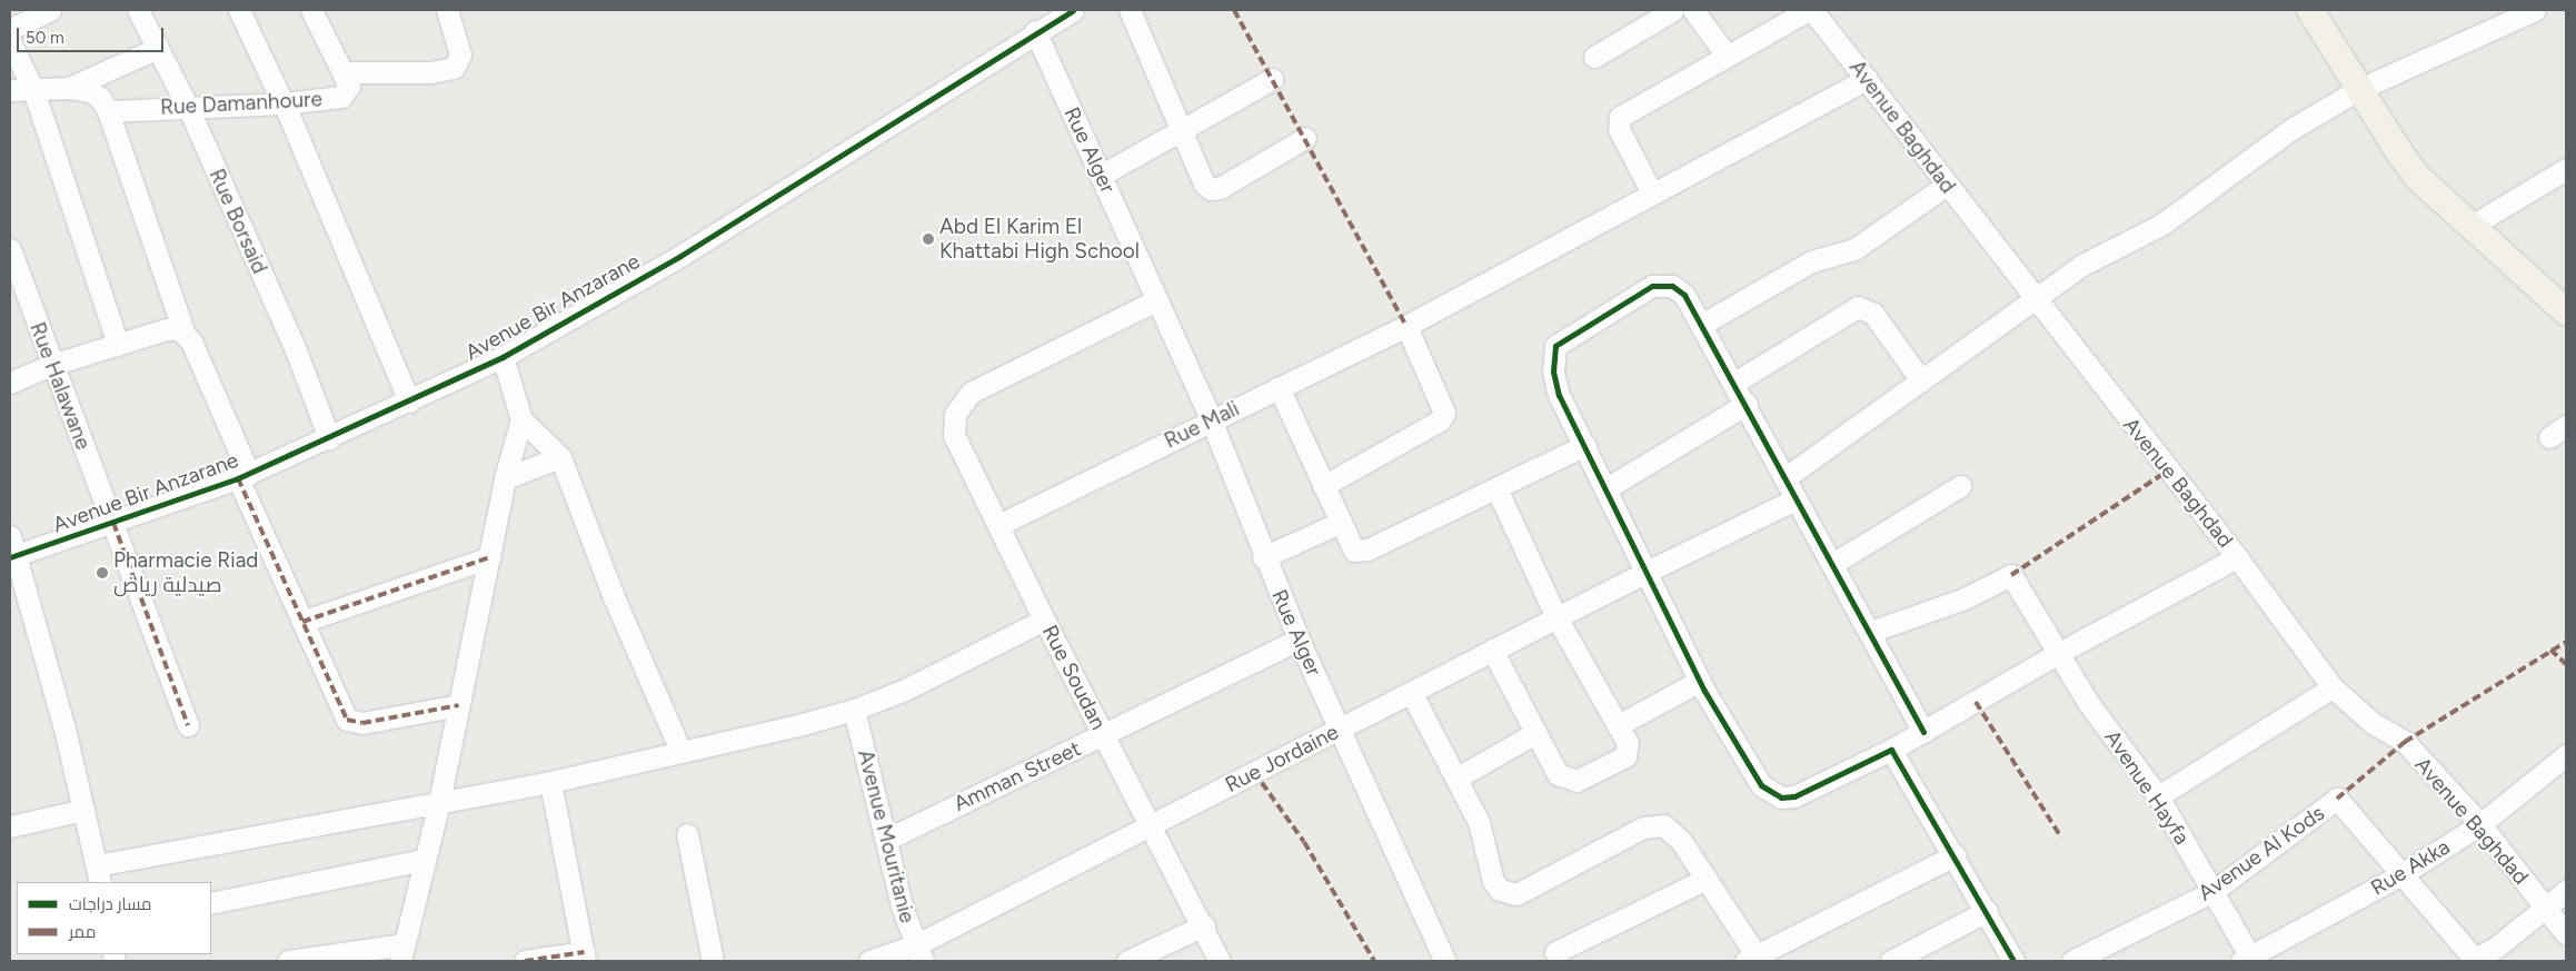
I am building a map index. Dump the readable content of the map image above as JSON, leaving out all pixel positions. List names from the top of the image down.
{
  "streets": {
    "street": [
      "Rue Damanhoure",
      "Avenue Baghdad",
      "Rue Alger",
      "Rue Borsaid",
      "Avenue Bir Anzarane",
      "Rue Halawane",
      "Rue Mali",
      "Rue Soudan",
      "Rue Jordaine",
      "Amman Street",
      "Avenue Hayfa",
      "Avenue Mouritanie",
      "Avenue Al Kods",
      "Rue Akka"
    ]
  },
  "crossings": [
    ["Rue Damanhoure", "Rue Borsaid"],
    ["Avenue Baghdad", "Rue Mali"],
    ["Avenue Baghdad", "Rue Akka"],
    ["Rue Alger", "Avenue Bir Anzarane"],
    ["Rue Alger", "Rue Mali"],
    ["Rue Alger", "Rue Soudan"],
    ["Rue Alger", "Rue Jordaine"],
    ["Rue Alger", "Amman Street"],
    ["Rue Borsaid", "Avenue Bir Anzarane"],
    ["Avenue Bir Anzarane", "Rue Halawane"],
    ["Rue Mali", "Rue Soudan"],
    ["Rue Soudan", "Rue Jordaine"],
    ["Rue Soudan", "Amman Street"],
    ["Rue Jordaine", "Avenue Mouritanie"],
    ["Amman Street", "Avenue Mouritanie"],
    ["Avenue Hayfa", "Avenue Al Kods"],
    ["Avenue Hayfa", "Rue Akka"],
    ["Avenue Al Kods", "Rue Akka"]
  ],
  "places": ["Abd El Karim El Khattabi High School", "Pharmacie Riad صيدلية رياض"],
  "legend": ["مسار دراجات", "ممر"],
  "scale_bar": "50 m"
}
